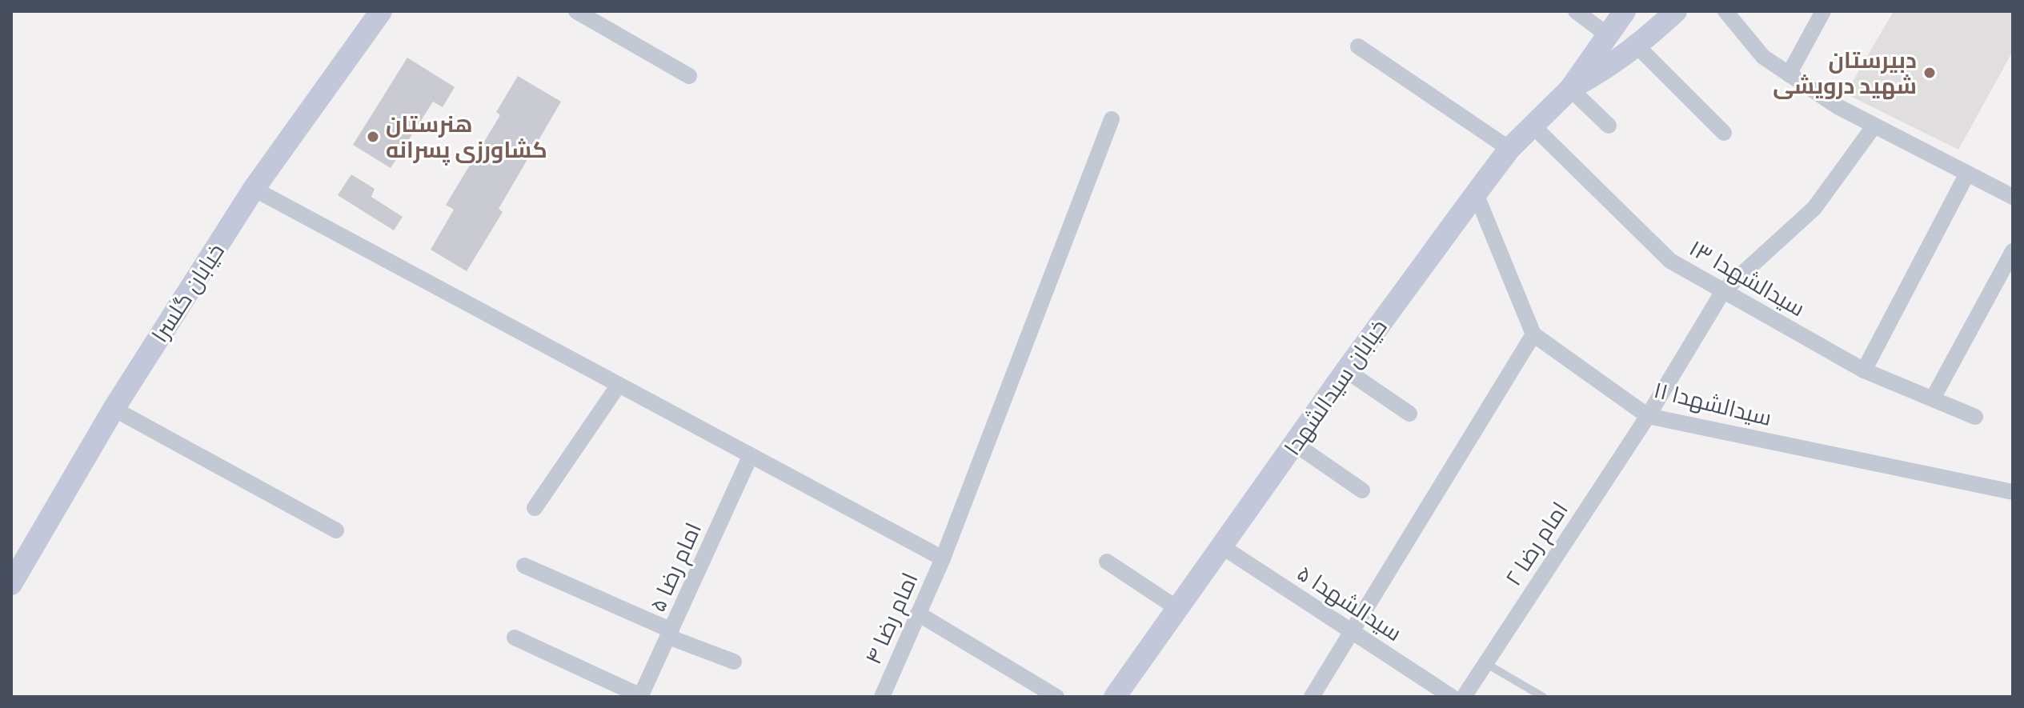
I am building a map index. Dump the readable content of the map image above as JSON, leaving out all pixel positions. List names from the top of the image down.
{
  "streets": {
    "street": [
      "سیدالشهدا ۱۳",
      "خیابان گلسرا",
      "خیابان سیدالشهدا",
      "سیدالشهدا ۱۱",
      "امام رضا ۲",
      "امام رضا ۵",
      "سیدالشهدا ۵",
      "امام رضا ۴"
    ]
  },
  "crossings": [
    ["سیدالشهدا ۱۳", "خیابان سیدالشهدا"],
    ["سیدالشهدا ۱۳", "امام رضا ۲"],
    ["خیابان سیدالشهدا", "سیدالشهدا ۵"],
    ["سیدالشهدا ۱۱", "امام رضا ۲"]
  ],
  "places": ["دبیرستان شهید درویشی", "هنرستان کشاورزی پسرانه"]
}
